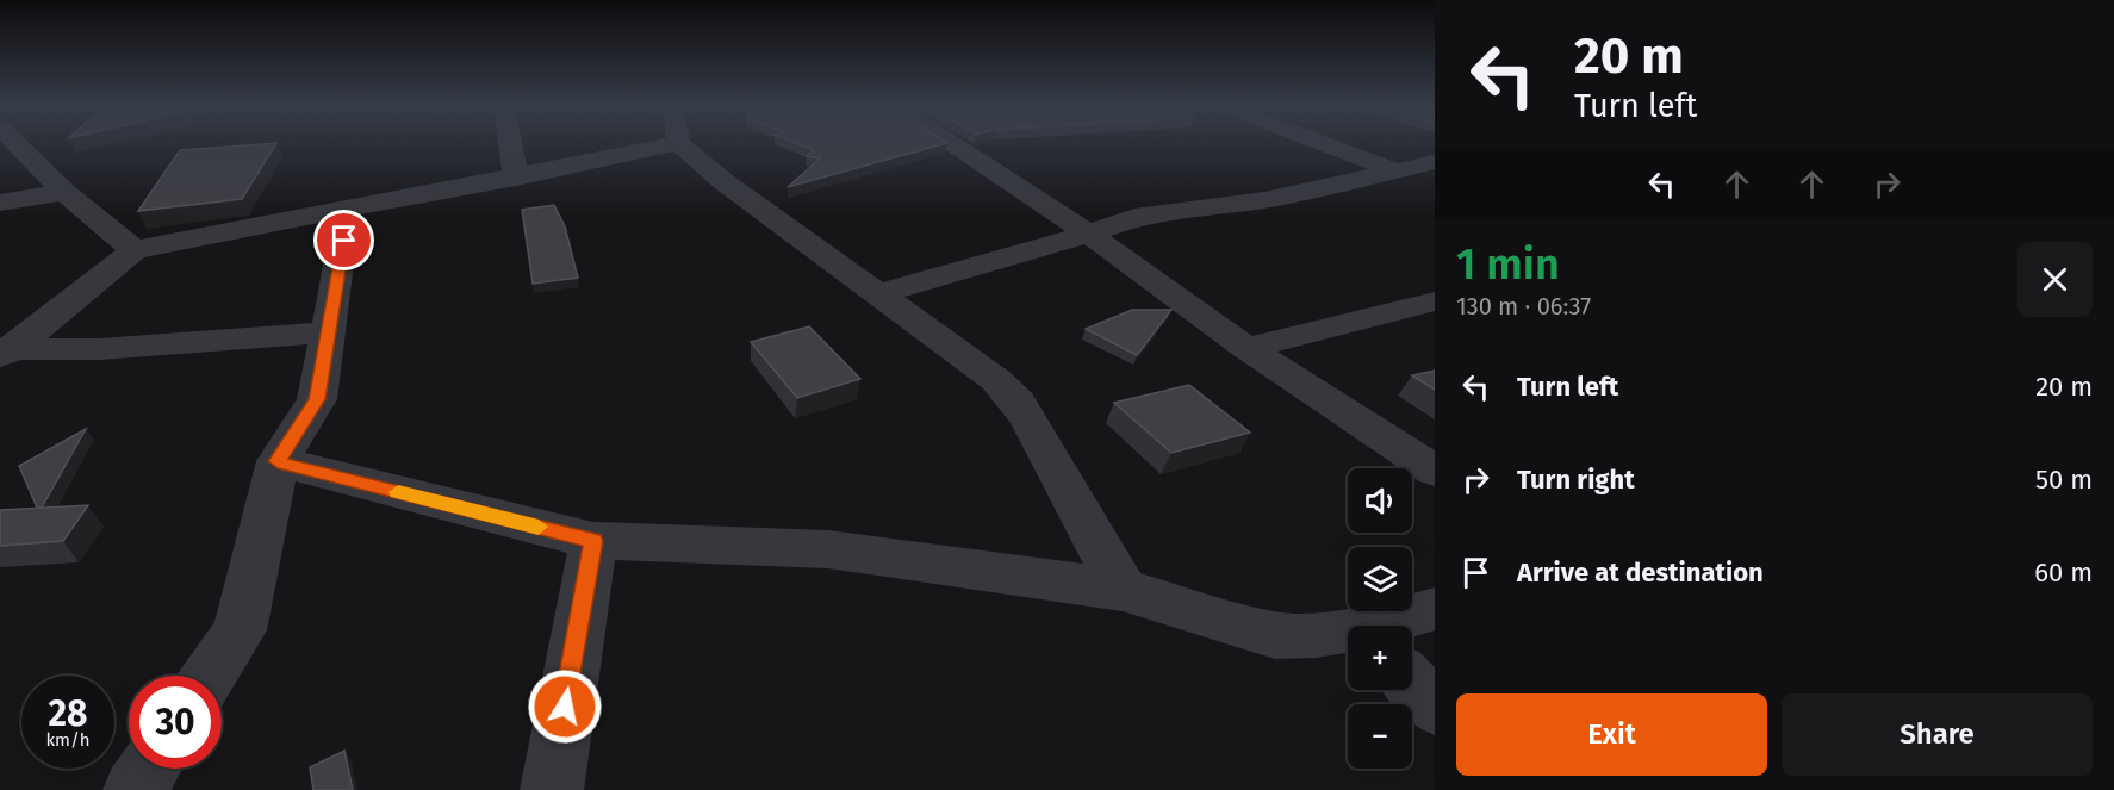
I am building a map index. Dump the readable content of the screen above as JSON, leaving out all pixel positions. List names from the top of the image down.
{
  "page": {
    "turn": ["20 m", "Turn left"],
    "heading": ["1 min", "130 m · 06:37"],
    "list": [
      {
        "name": "Turn left",
        "value": "20 m"
      },
      {
        "name": "Turn right",
        "value": "50 m"
      },
      {
        "name": "Arrive at destination",
        "value": "60 m"
      }
    ],
    "map_buttons": ["+", "−"],
    "speed": "28 km/h",
    "limit": "30",
    "buttons": ["Exit", "Share"]
  }
}
